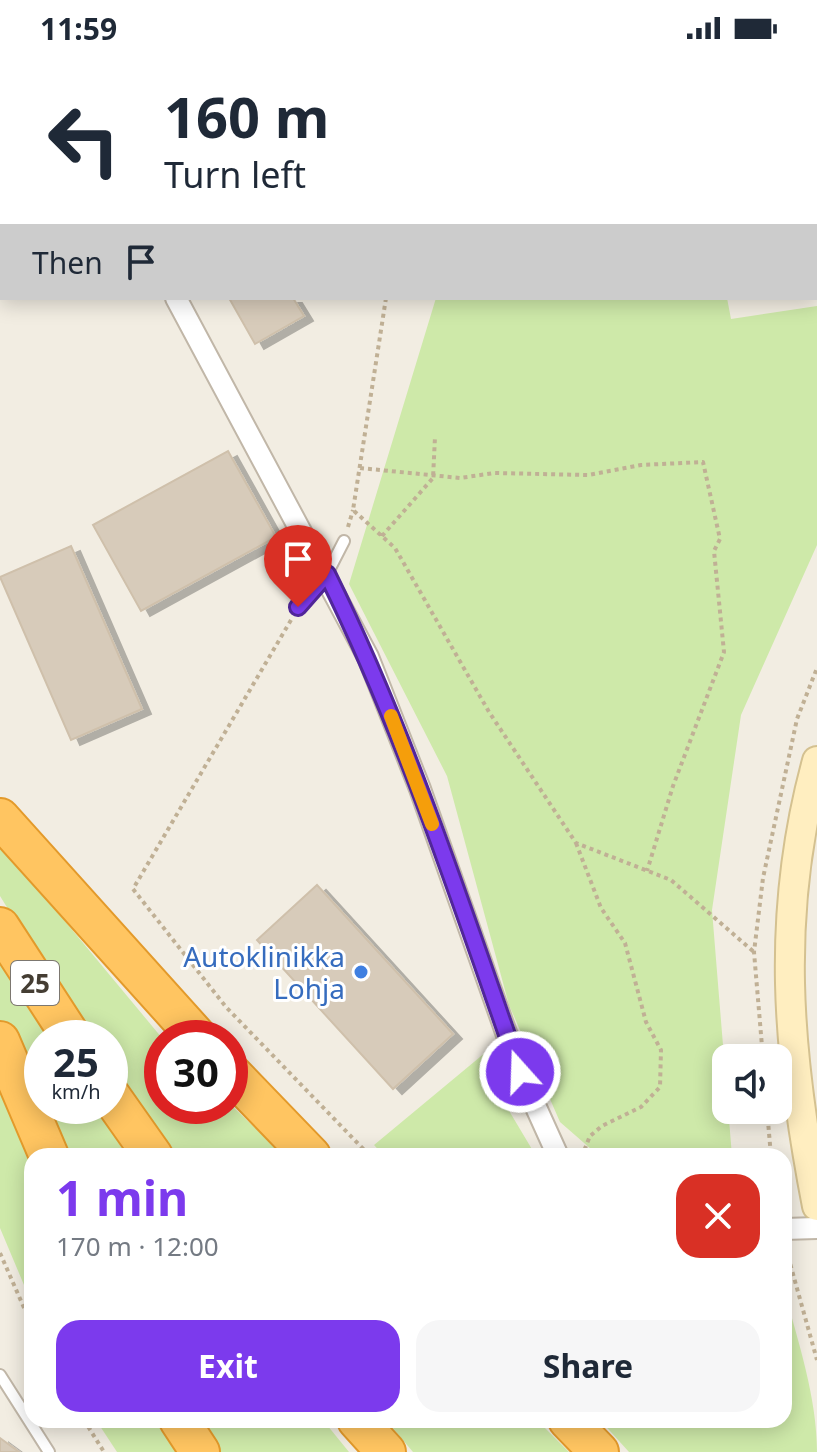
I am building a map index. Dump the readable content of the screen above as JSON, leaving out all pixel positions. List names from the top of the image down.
{
  "streets": {
    "highway": ["25"]
  },
  "places": ["Autoklinikka Lohja"],
  "page": {
    "status": "11:59",
    "turn": ["160 m", "Turn left"],
    "then": "Then",
    "speed": "25 km/h",
    "limit": "30",
    "heading": ["1 min", "170 m · 12:00"],
    "buttons": ["Exit", "Share"]
  }
}
